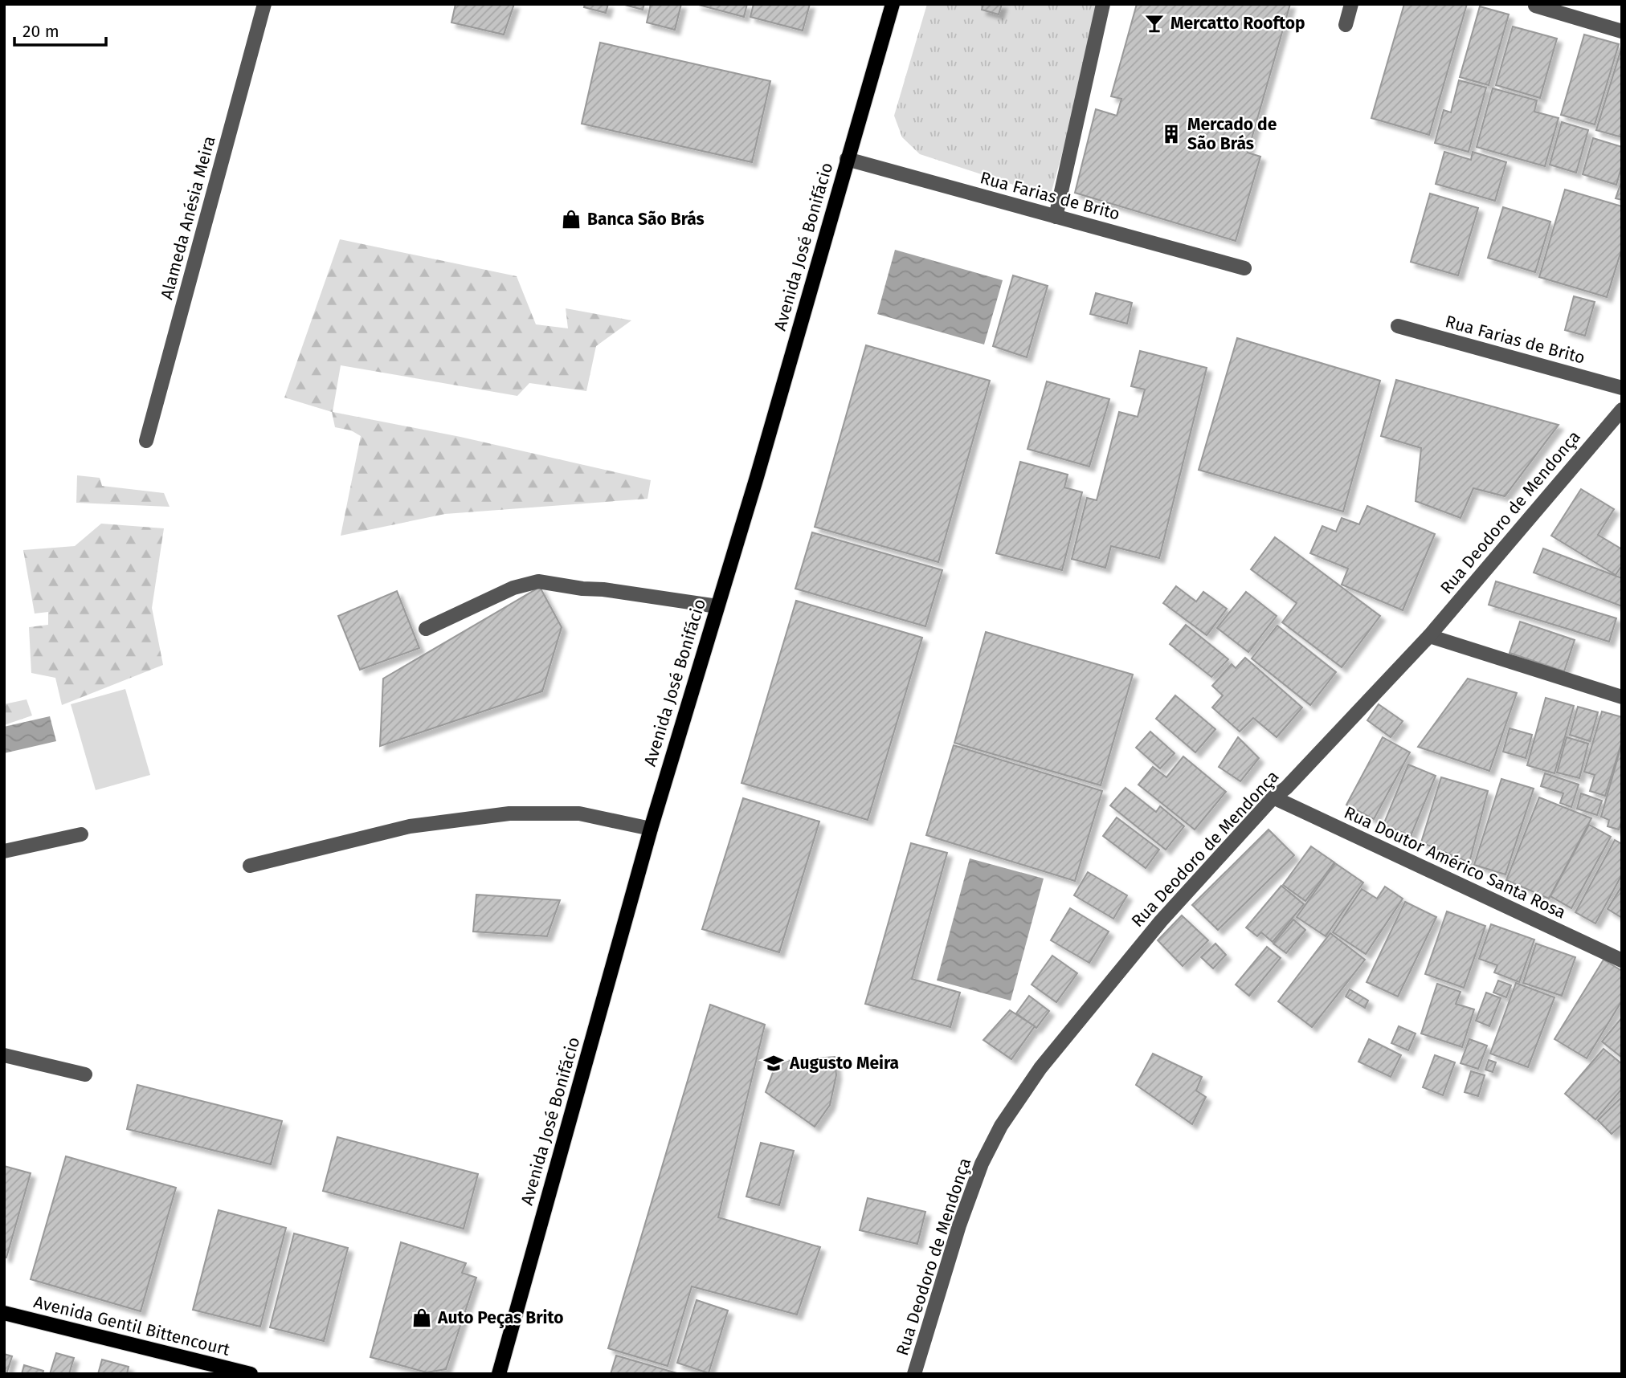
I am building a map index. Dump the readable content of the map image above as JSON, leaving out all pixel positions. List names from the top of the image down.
{
  "streets": {
    "main road": ["Avenida José Bonifácio", "Avenida Gentil Bittencourt"],
    "street": [
      "Rua Farias de Brito",
      "Alameda Anésia Meira",
      "Rua Deodoro de Mendonça",
      "Rua Doutor Américo Santa Rosa"
    ]
  },
  "crossings": [
    ["Rua Farias de Brito", "Avenida José Bonifácio"],
    ["Rua Deodoro de Mendonça", "Rua Doutor Américo Santa Rosa"]
  ],
  "places": {
    "bar": ["Mercatto Rooftop"],
    "building": ["Mercado de São Brás"],
    "shop": ["Banca São Brás", "Auto Peças Brito"],
    "school or university": ["Augusto Meira"]
  },
  "scale_bar": "20 m"
}
